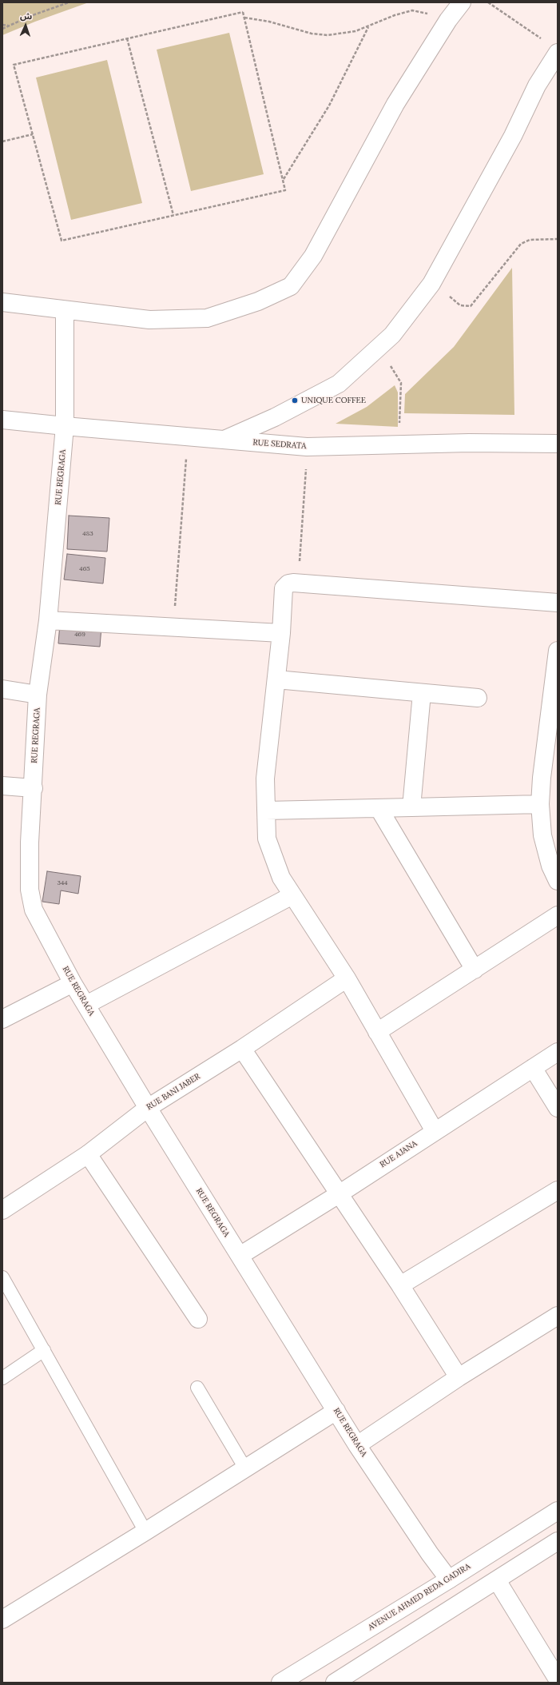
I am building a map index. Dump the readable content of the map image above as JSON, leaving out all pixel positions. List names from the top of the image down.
{
  "streets": {
    "street": [
      "RUE SEDRATA",
      "RUE REGRAGA",
      "RUE BANI JABER",
      "RUE AJANA",
      "AVENUE AHMED REDA GADIRA"
    ]
  },
  "crossings": [
    ["RUE SEDRATA", "RUE REGRAGA"],
    ["RUE REGRAGA", "RUE BANI JABER"],
    ["RUE REGRAGA", "RUE AJANA"],
    ["RUE REGRAGA", "AVENUE AHMED REDA GADIRA"]
  ],
  "places": ["UNIQUE COFFEE"],
  "house_numbers": [
    "483",
    "465",
    "469",
    "344"
  ],
  "north": "top"
}
